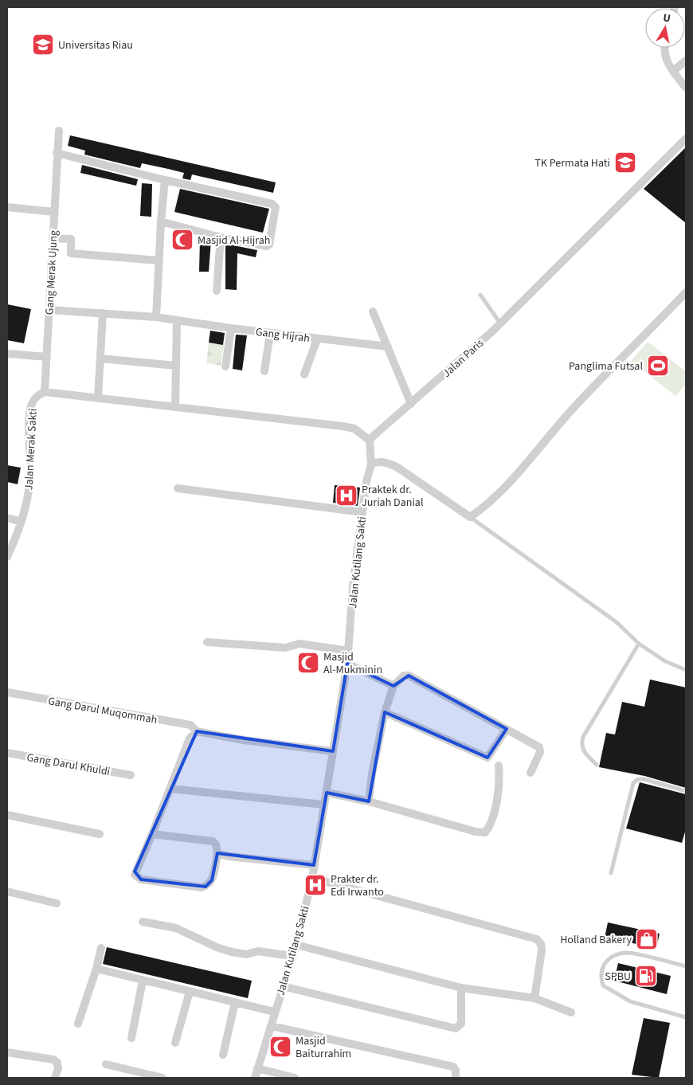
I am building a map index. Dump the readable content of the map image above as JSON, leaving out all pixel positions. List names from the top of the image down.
{
  "streets": {
    "street": [
      "Gang Merak Ujung",
      "Gang Hijrah",
      "Jalan Paris",
      "Jalan Merak Sakti",
      "Jalan Kutilang Sakti",
      "Gang Darul Muqommah",
      "Gang Darul Khuldi"
    ]
  },
  "crossings": [
    ["Gang Merak Ujung", "Gang Hijrah"],
    ["Gang Merak Ujung", "Jalan Merak Sakti"],
    ["Jalan Kutilang Sakti", "Gang Darul Muqommah"]
  ],
  "places": {
    "school or university": ["Universitas Riau", "TK Permata Hati"],
    "mosque": ["Masjid Al-Hijrah", "Masjid Al-Mukminin", "Masjid Baiturrahim"],
    "sports": ["Panglima Futsal"],
    "hospital": ["Praktek dr. Juriah Danial", "Prakter dr. Edi Irwanto"],
    "shop": ["Holland Bakery"],
    "fuel station": ["SPBU"]
  },
  "north": "top"
}
